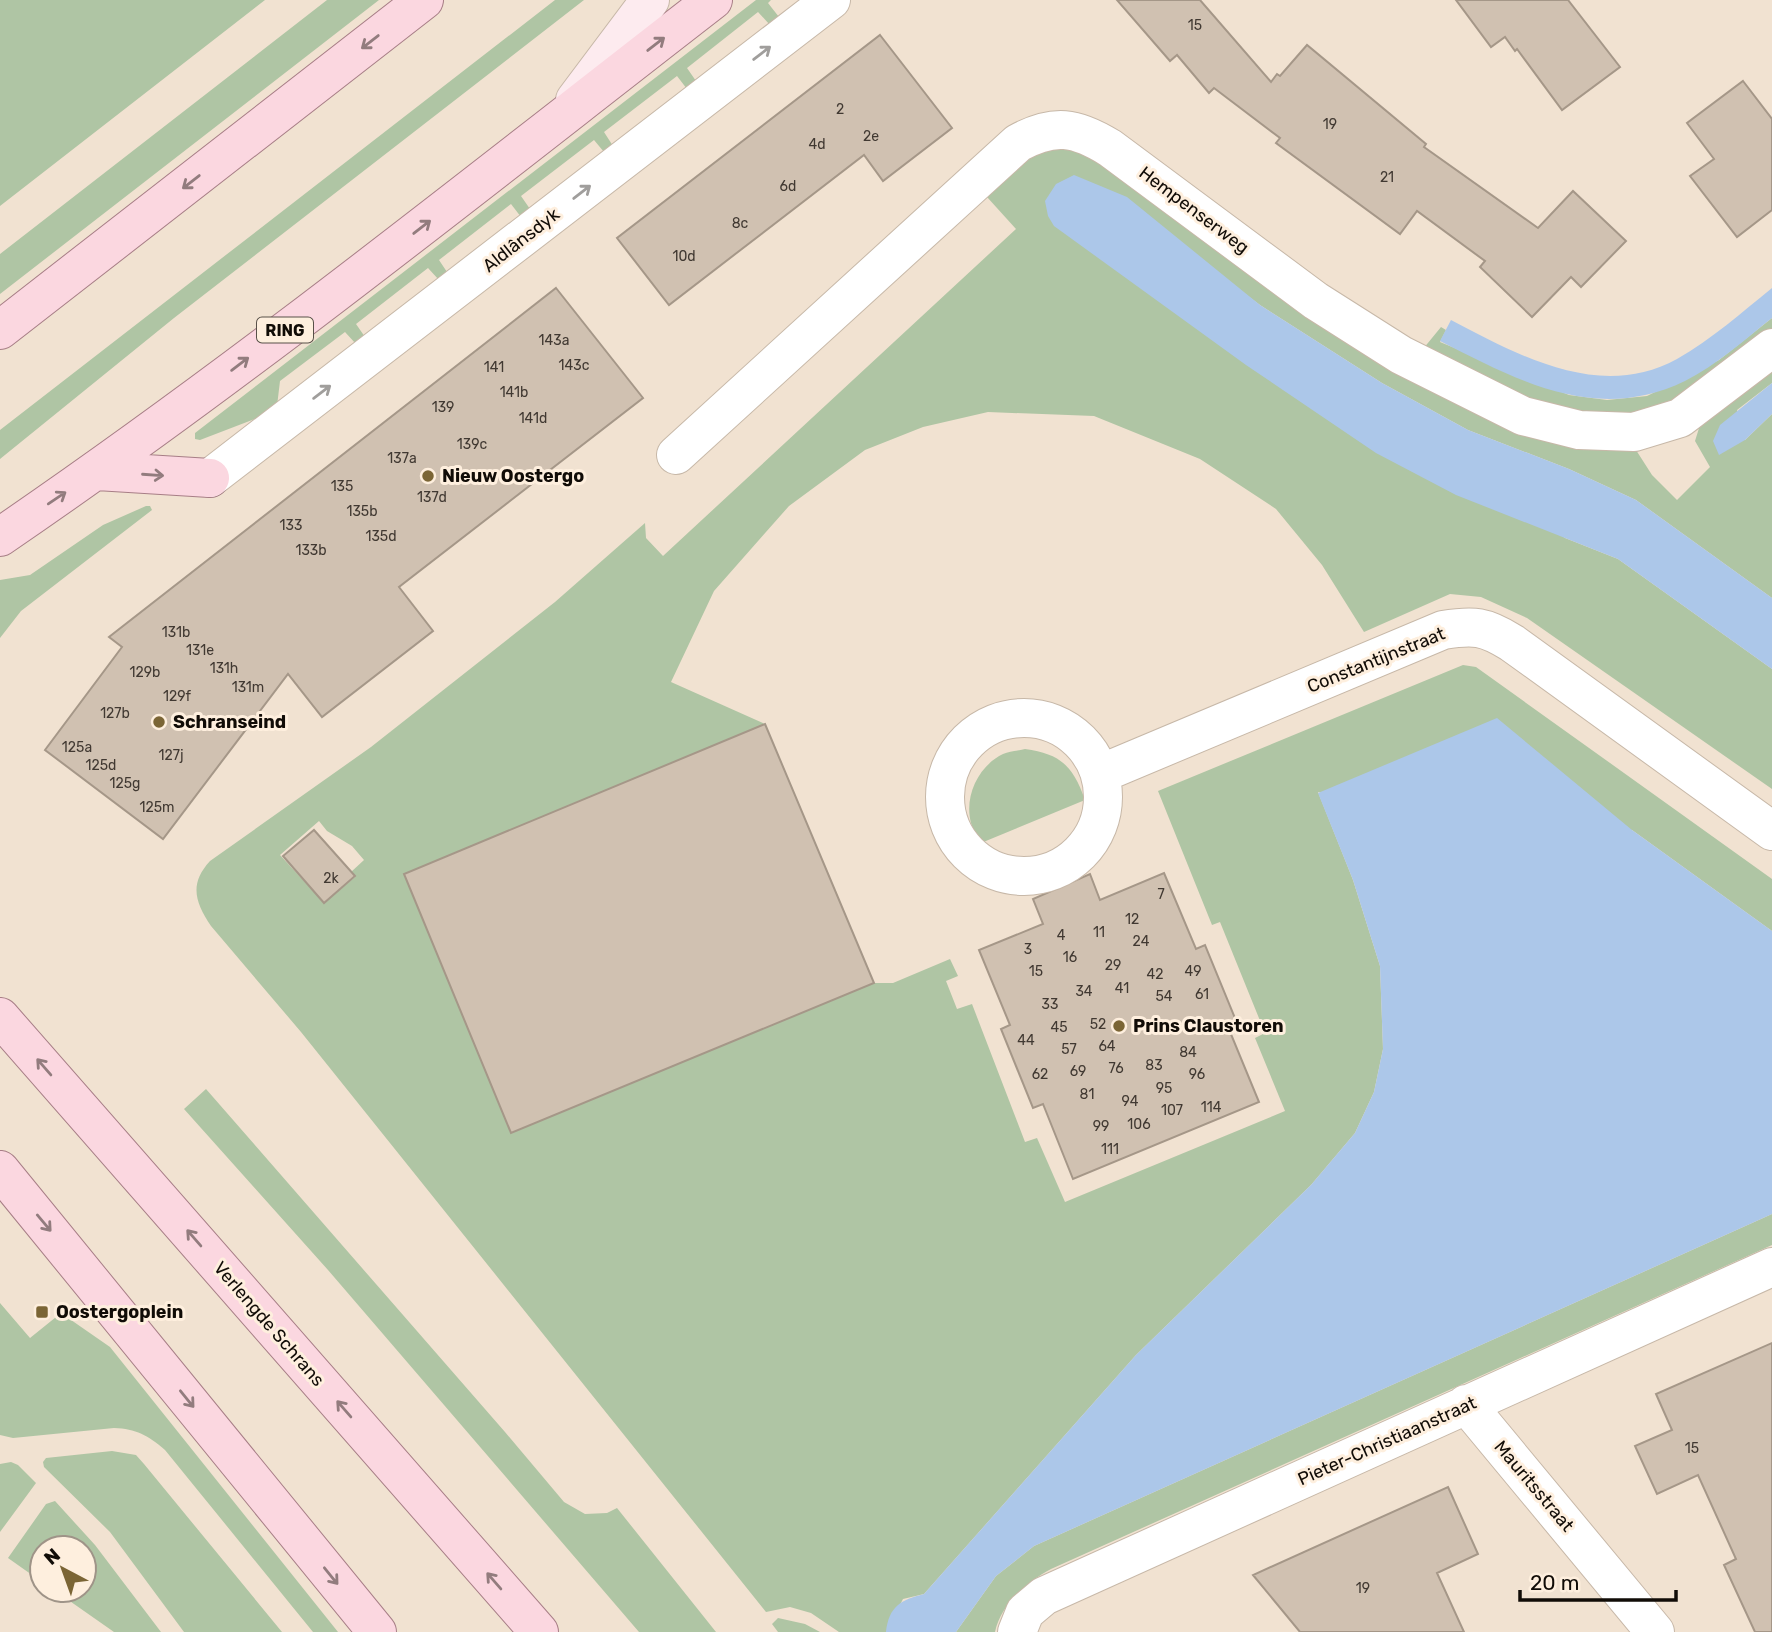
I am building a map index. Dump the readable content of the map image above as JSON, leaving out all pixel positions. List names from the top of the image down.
{
  "streets": {
    "main road": ["RING", "Verlengde Schrans"],
    "street": [
      "Hempenserweg",
      "Aldlânsdyk",
      "Constantijnstraat",
      "Pieter-Christiaanstraat",
      "Mauritsstraat"
    ]
  },
  "crossings": [
    ["Pieter-Christiaanstraat", "Mauritsstraat"]
  ],
  "one_way": ["Aldlânsdyk"],
  "places": {
    "other": ["Nieuw Oostergo", "Schranseind", "Prins Claustoren"],
    "transit": ["Oostergoplein"]
  },
  "house_numbers": [
    "15",
    "2",
    "19",
    "2e",
    "4d",
    "21",
    "6d",
    "8c",
    "10d",
    "143a",
    "143c",
    "141",
    "141b",
    "139",
    "141d",
    "139c",
    "137a",
    "135",
    "137d",
    "135b",
    "133",
    "135d",
    "133b",
    "131b",
    "131e",
    "131h",
    "129b",
    "131m",
    "129f",
    "127b",
    "125a",
    "127j",
    "125d",
    "125g",
    "125m",
    "2k",
    "7",
    "12",
    "11",
    "4",
    "24",
    "3",
    "16",
    "29",
    "15",
    "49",
    "42",
    "41",
    "34",
    "61",
    "54",
    "33",
    "52",
    "45",
    "44",
    "64",
    "57",
    "84",
    "83",
    "76",
    "69",
    "62",
    "96",
    "95",
    "81",
    "94",
    "114",
    "107",
    "106",
    "99",
    "111",
    "15",
    "19"
  ],
  "scale_bar": "20 m",
  "north": "top left"
}
